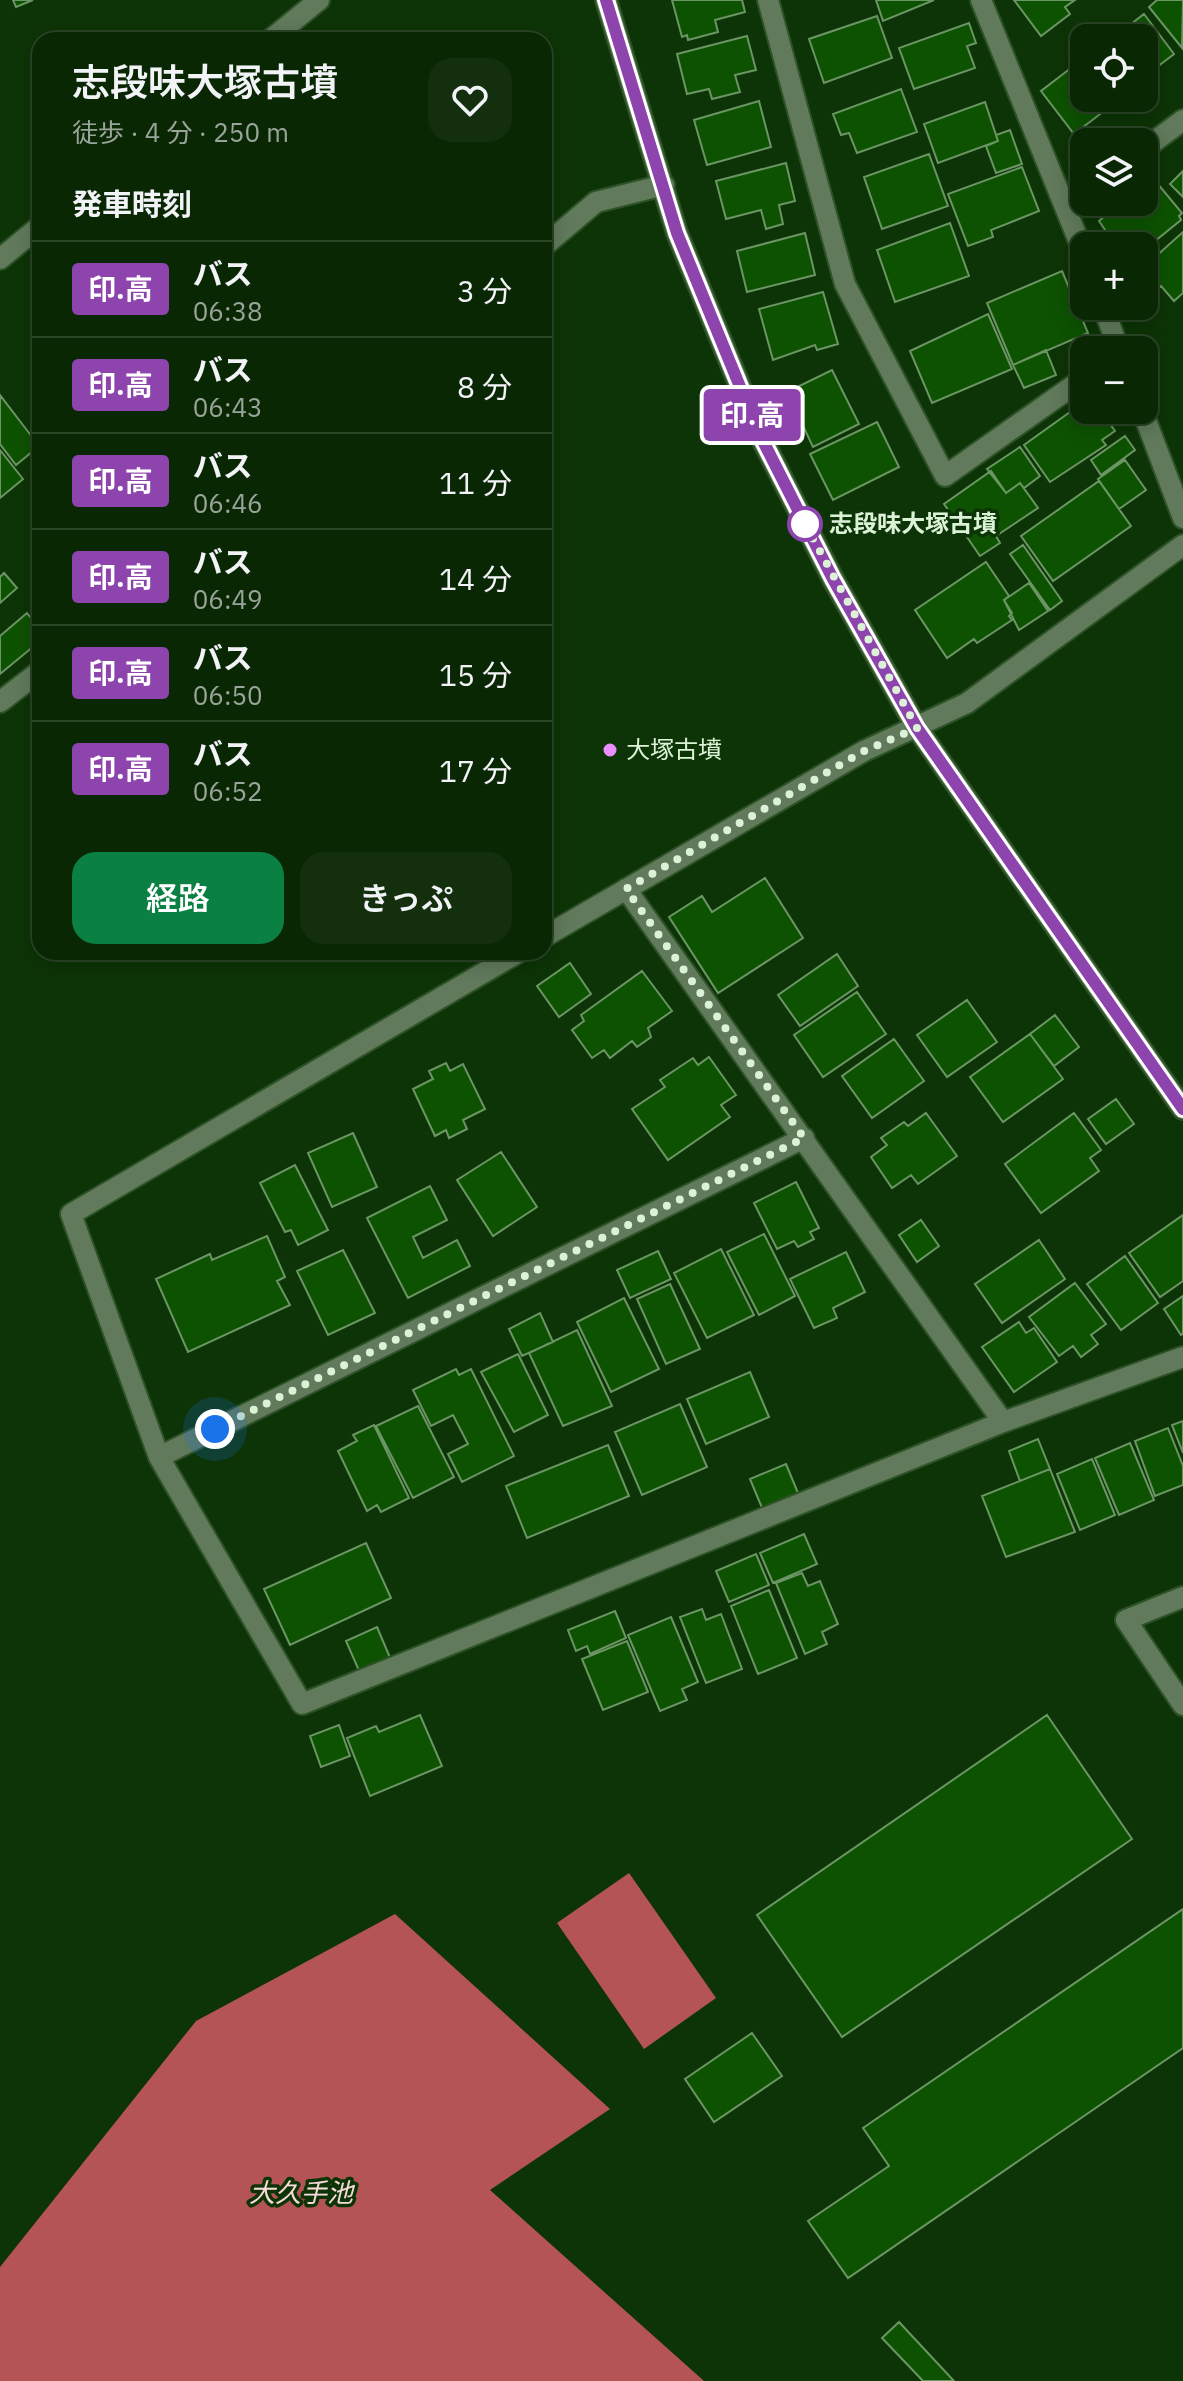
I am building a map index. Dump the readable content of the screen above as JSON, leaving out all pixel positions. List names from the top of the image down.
{
  "water": ["大久手池"],
  "places": ["志段味大塚古墳", "大塚古墳"],
  "lines": ["bus line 印.高"],
  "page": {
    "on_map": "印.高",
    "map_buttons": ["+", "−"],
    "heading": [
      ["志段味大塚古墳", "徒歩 · 4 分 · 250 m"],
      "発車時刻"
    ],
    "list": [
      {
        "mark": "印.高",
        "name": "バス",
        "note": "06:38",
        "value": "3 分"
      },
      {
        "mark": "印.高",
        "name": "バス",
        "note": "06:43",
        "value": "8 分"
      },
      {
        "mark": "印.高",
        "name": "バス",
        "note": "06:46",
        "value": "11 分"
      },
      {
        "mark": "印.高",
        "name": "バス",
        "note": "06:49",
        "value": "14 分"
      },
      {
        "mark": "印.高",
        "name": "バス",
        "note": "06:50",
        "value": "15 分"
      },
      {
        "mark": "印.高",
        "name": "バス",
        "note": "06:52",
        "value": "17 分"
      }
    ],
    "buttons": ["経路", "きっぷ"]
  }
}
